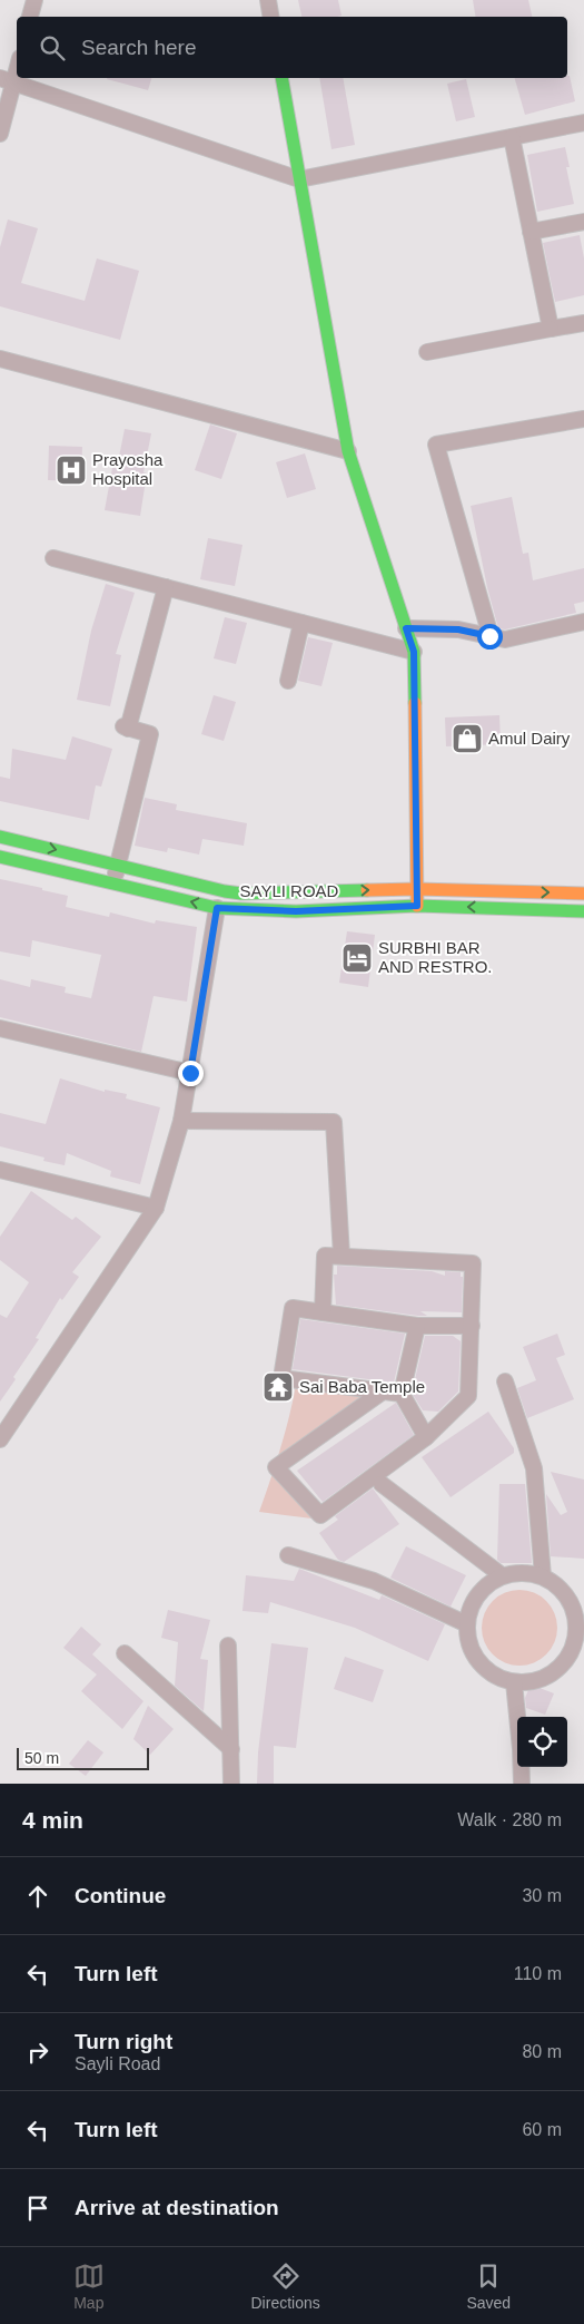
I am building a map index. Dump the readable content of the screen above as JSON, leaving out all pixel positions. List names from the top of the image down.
{
  "streets": {
    "main road": ["SAYLI ROAD"]
  },
  "places": {
    "hospital": ["Prayosha Hospital"],
    "shop": ["Amul Dairy"],
    "hotel": ["SURBHI BAR AND RESTRO."],
    "temple": ["Sai Baba Temple"]
  },
  "scale_bar": "50 m",
  "page": {
    "search": "Search here",
    "scale": "50 m",
    "heading": ["4 min", "Walk · 280 m"],
    "list": [
      ["Continue", "30 m"],
      ["Turn left", "110 m"],
      ["Turn right", "Sayli Road", "80 m"],
      ["Turn left", "60 m"],
      "Arrive at destination"
    ],
    "nav": ["Map", "Directions", "Saved"]
  }
}
